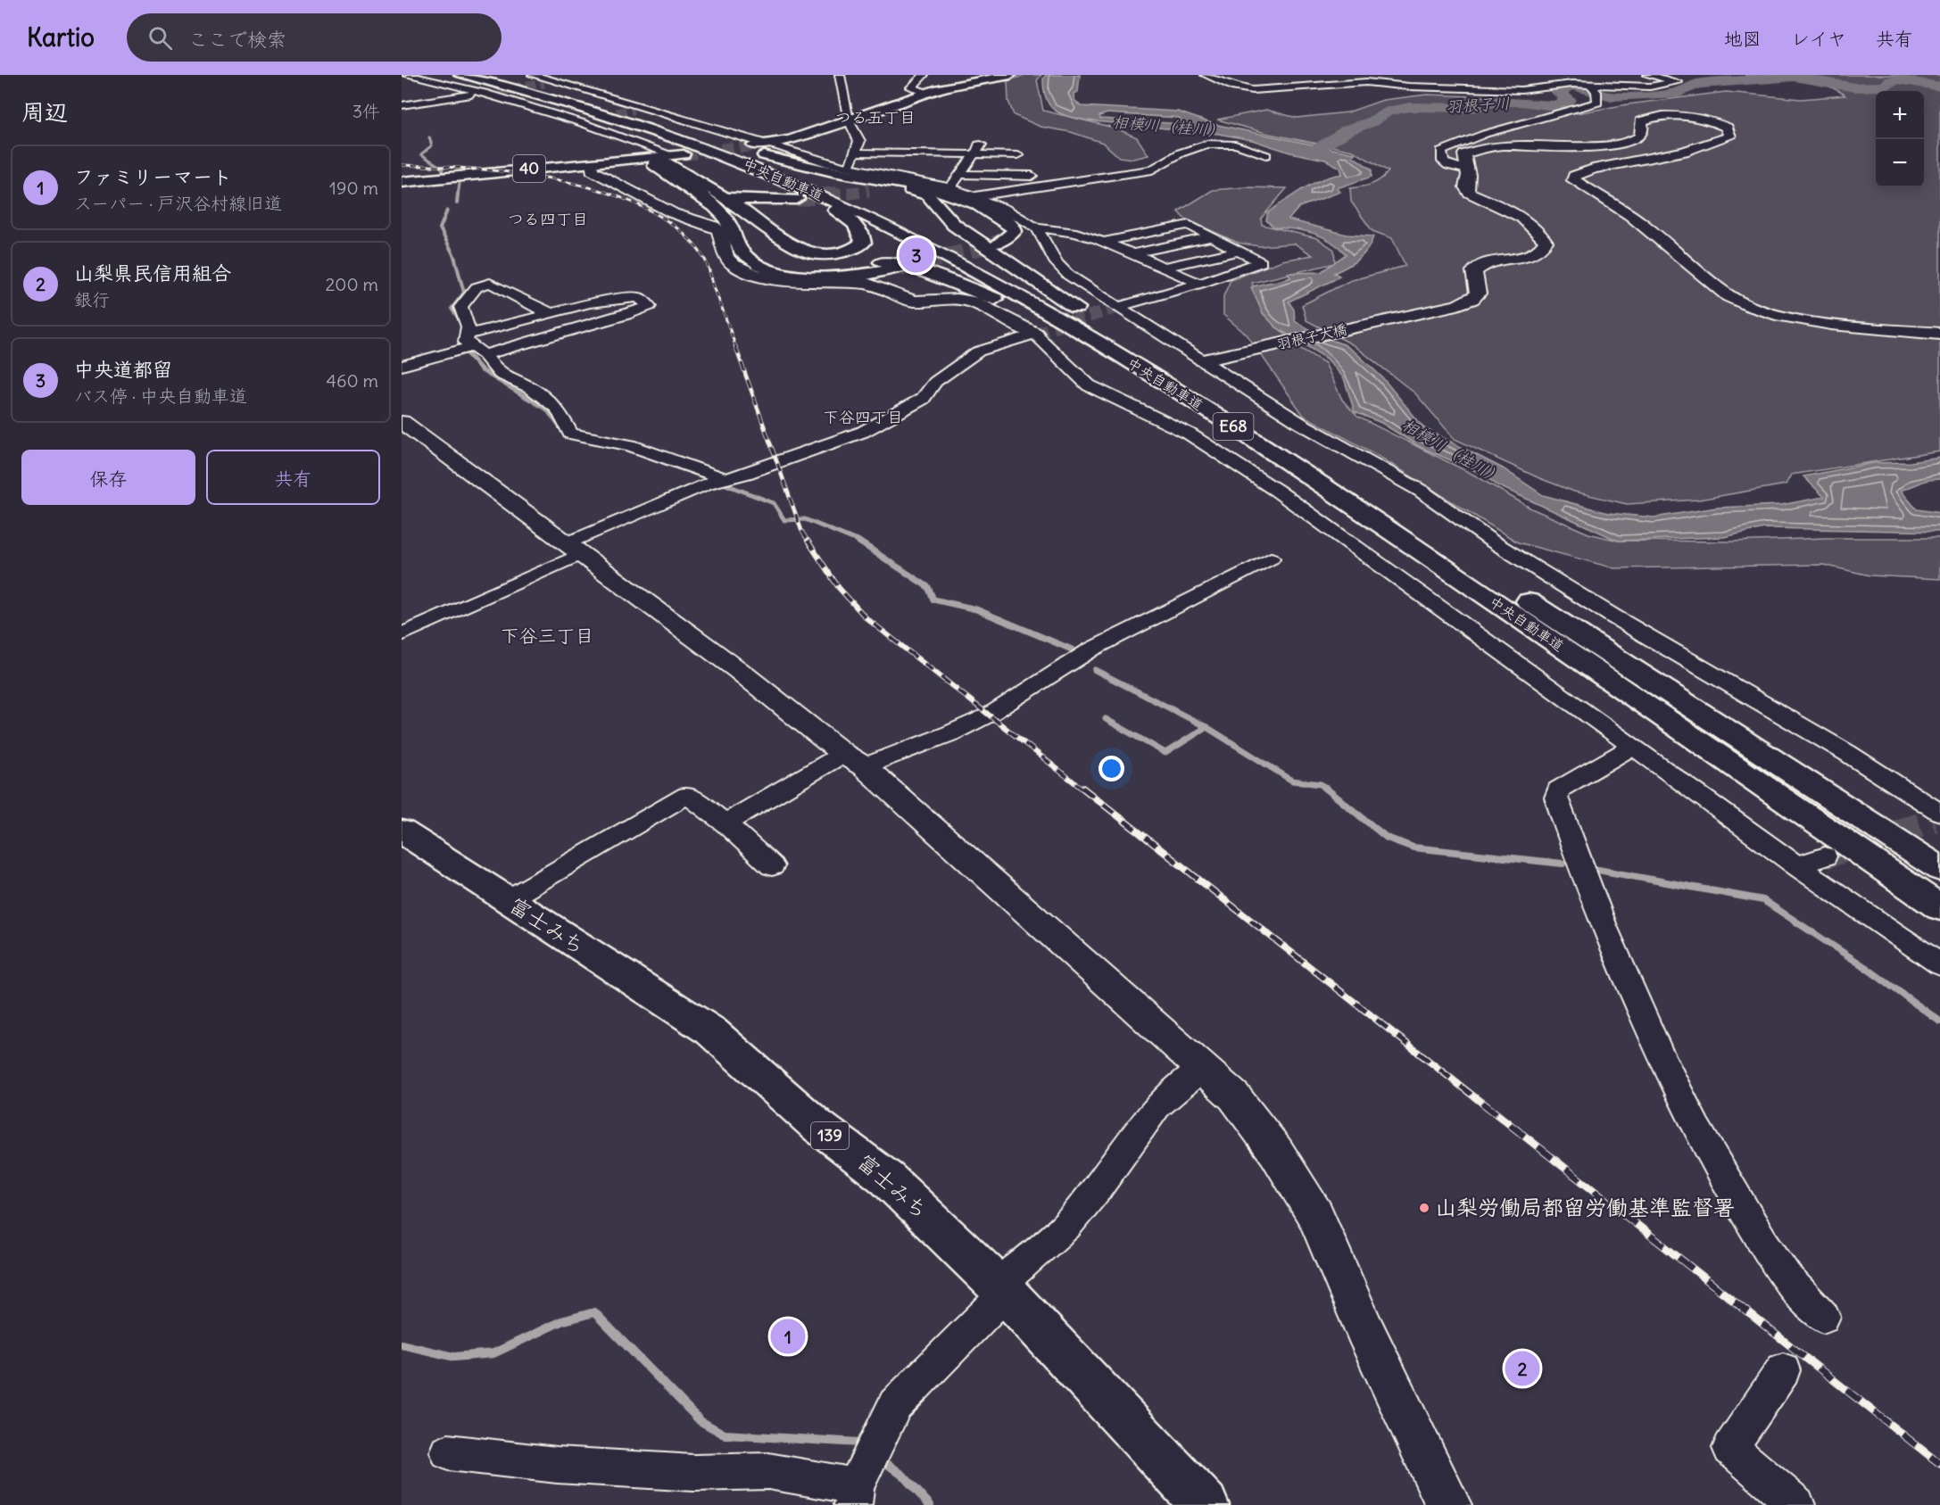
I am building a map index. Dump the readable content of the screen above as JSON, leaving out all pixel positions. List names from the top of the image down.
{
  "streets": {
    "main road": [
      "40",
      "中央自動車道",
      "E68",
      "富士みち",
      "139"
    ],
    "street": ["羽根子大橋"]
  },
  "districts": [
    "つる五丁目",
    "つる四丁目",
    "下谷四丁目",
    "下谷三丁目"
  ],
  "water": ["羽根子川", "相模川（桂川）"],
  "places": ["山梨労働局都留労働基準監督署"],
  "page": {
    "header": "Kartio",
    "search": "ここで検索",
    "nav": ["地図", "レイヤ", "共有"],
    "heading": ["周辺", "3件"],
    "map_buttons": ["+", "−"],
    "list": [
      {
        "mark": "1",
        "name": "ファミリーマート",
        "note": "スーパー · 戸沢谷村線旧道",
        "value": "190 m"
      },
      {
        "mark": "2",
        "name": "山梨県民信用組合",
        "note": "銀行",
        "value": "200 m"
      },
      {
        "mark": "3",
        "name": "中央道都留",
        "note": "バス停 · 中央自動車道",
        "value": "460 m"
      }
    ],
    "pins": ["3", "1", "2"],
    "buttons": ["保存", "共有"]
  }
}
